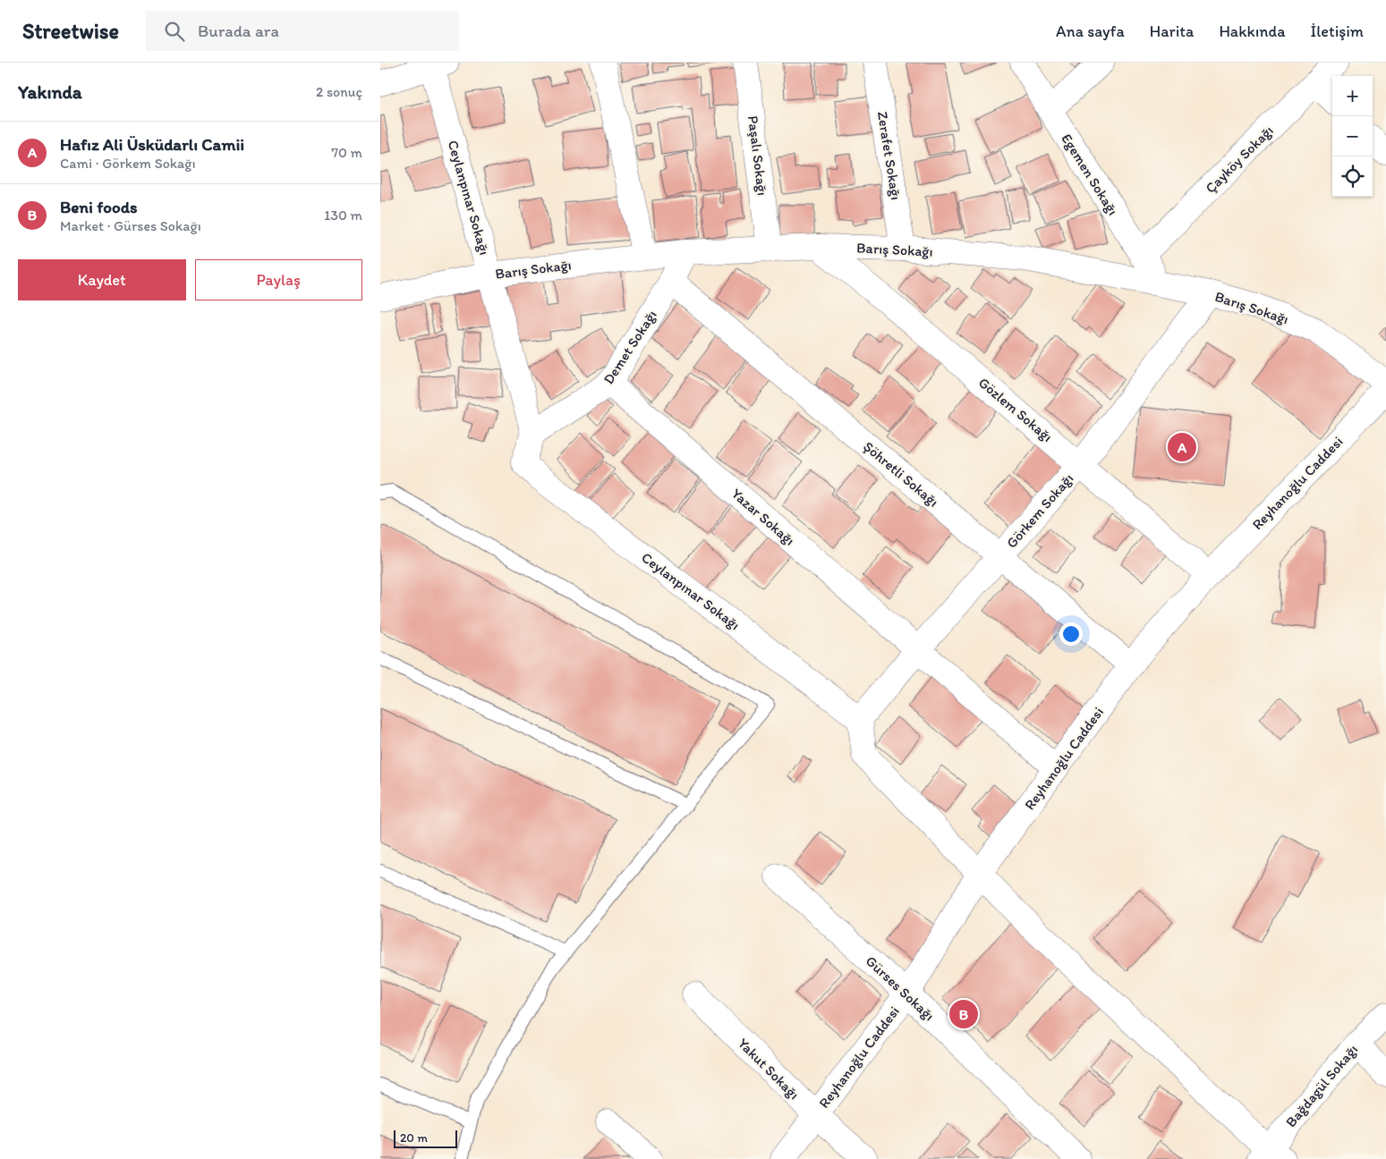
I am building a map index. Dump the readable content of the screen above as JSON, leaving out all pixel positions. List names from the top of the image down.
{
  "streets": {
    "street": [
      "Paşalı Sokağı",
      "Zerafet Sokağı",
      "Çayköy Sokağı",
      "Egemen Sokağı",
      "Ceylanpınar Sokağı",
      "Barış Sokağı",
      "Demet Sokağı",
      "Gözlem Sokağı",
      "Şöhretli Sokağı",
      "Reyhanoğlu Caddesi",
      "Görkem Sokağı",
      "Yazar Sokağı",
      "Gürses Sokağı",
      "Yakut Sokağı",
      "Bağdagül Sokağı"
    ]
  },
  "crossings": [
    ["Paşalı Sokağı", "Barış Sokağı"],
    ["Zerafet Sokağı", "Barış Sokağı"],
    ["Çayköy Sokağı", "Egemen Sokağı"],
    ["Egemen Sokağı", "Barış Sokağı"],
    ["Ceylanpınar Sokağı", "Barış Sokağı"],
    ["Ceylanpınar Sokağı", "Demet Sokağı"],
    ["Ceylanpınar Sokağı", "Görkem Sokağı"],
    ["Barış Sokağı", "Demet Sokağı"],
    ["Barış Sokağı", "Gözlem Sokağı"],
    ["Barış Sokağı", "Görkem Sokağı"],
    ["Demet Sokağı", "Şöhretli Sokağı"],
    ["Demet Sokağı", "Yazar Sokağı"],
    ["Gözlem Sokağı", "Reyhanoğlu Caddesi"],
    ["Gözlem Sokağı", "Görkem Sokağı"],
    ["Şöhretli Sokağı", "Reyhanoğlu Caddesi"],
    ["Şöhretli Sokağı", "Görkem Sokağı"],
    ["Reyhanoğlu Caddesi", "Yazar Sokağı"],
    ["Reyhanoğlu Caddesi", "Gürses Sokağı"],
    ["Reyhanoğlu Caddesi", "Yakut Sokağı"],
    ["Görkem Sokağı", "Yazar Sokağı"]
  ],
  "scale_bar": "20 m",
  "page": {
    "header": "Streetwise",
    "search": "Burada ara",
    "nav": [
      "Ana sayfa",
      "Harita",
      "Hakkında",
      "İletişim"
    ],
    "heading": ["Yakında", "2 sonuç"],
    "map_buttons": ["+", "−"],
    "list": [
      {
        "mark": "A",
        "name": "Hafız Ali Üsküdarlı Camii",
        "note": "Cami · Görkem Sokağı",
        "value": "70 m"
      },
      {
        "mark": "B",
        "name": "Beni foods",
        "note": "Market · Gürses Sokağı",
        "value": "130 m"
      }
    ],
    "buttons": ["Kaydet", "Paylaş"],
    "pins": ["A", "B"],
    "scale": "20 m"
  }
}
